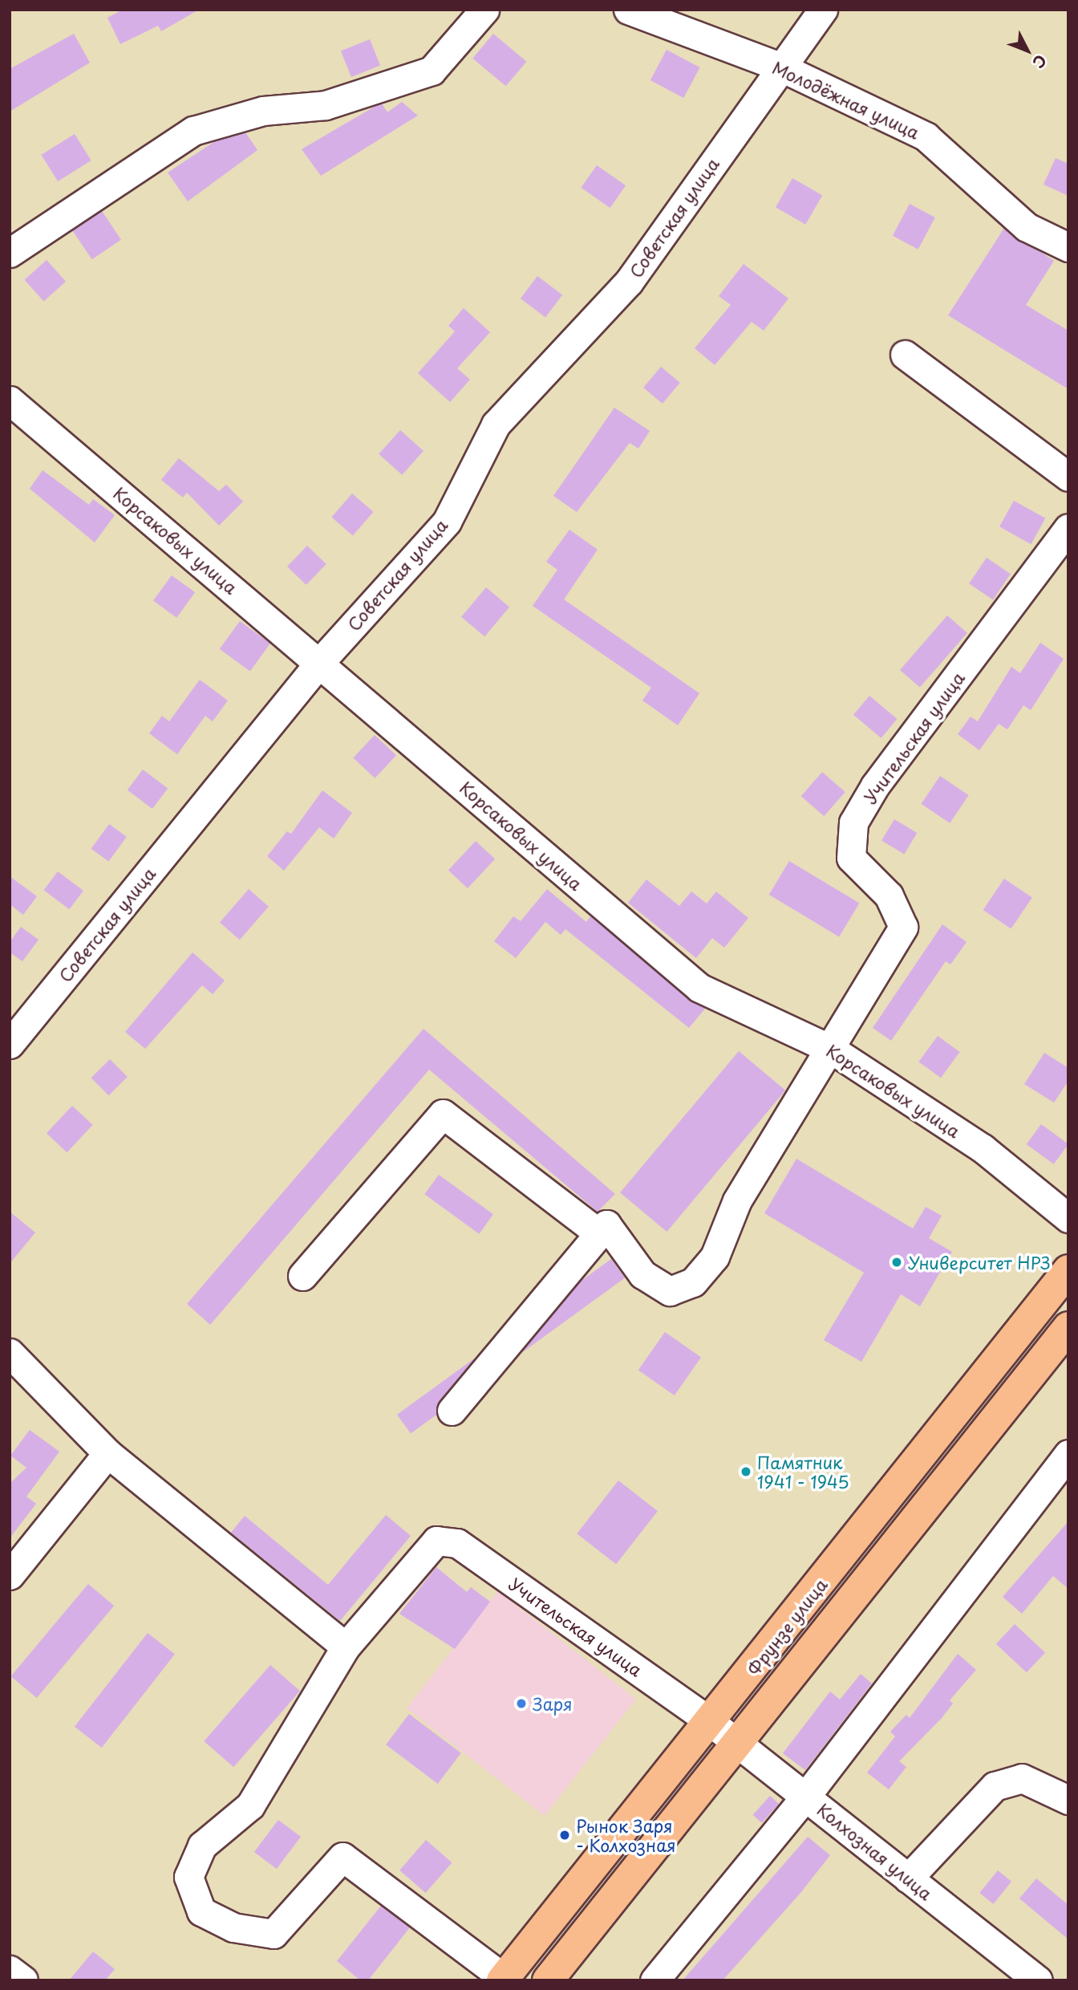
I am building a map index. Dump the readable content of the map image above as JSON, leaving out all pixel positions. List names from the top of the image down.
{
  "streets": {
    "main road": ["Фрунзе улица"],
    "street": [
      "Молодёжная улица",
      "Советская улица",
      "Корсаковых улица",
      "Учительская улица",
      "Колхозная улица"
    ]
  },
  "crossings": [
    ["Молодёжная улица", "Советская улица"],
    ["Советская улица", "Корсаковых улица"],
    ["Корсаковых улица", "Учительская улица"],
    ["Учительская улица", "Фрунзе улица"],
    ["Учительская улица", "Колхозная улица"],
    ["Фрунзе улица", "Колхозная улица"]
  ],
  "places": [
    "Университет НРЗ",
    "Памятник 1941 - 1945",
    "Заря",
    "Рынок Заря - Колхозная"
  ],
  "north": "bottom right"
}
